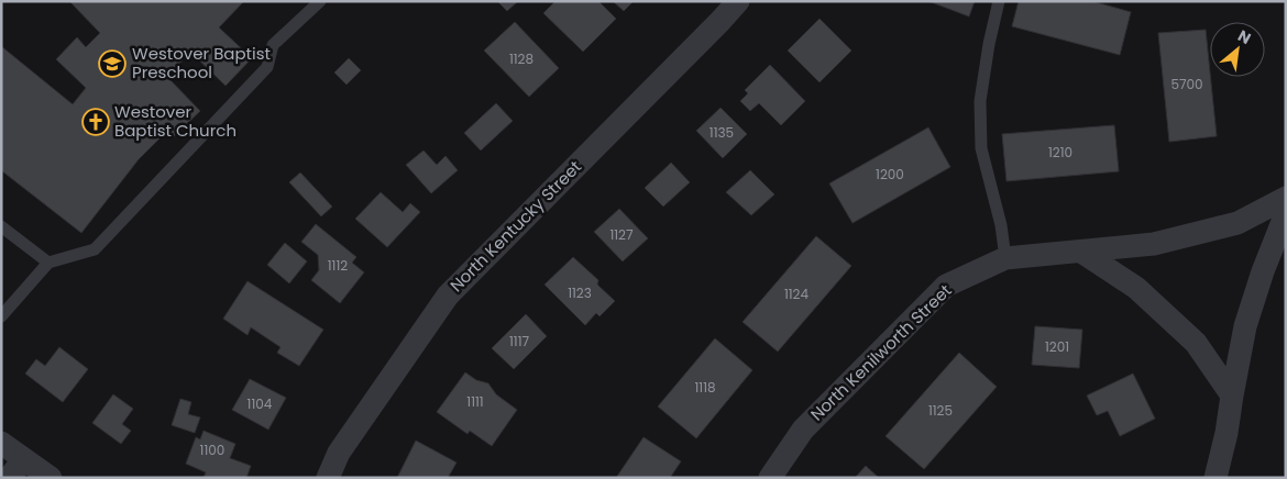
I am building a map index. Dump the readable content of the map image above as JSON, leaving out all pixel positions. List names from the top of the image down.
{
  "streets": {
    "street": ["North Kentucky Street", "North Kenilworth Street"]
  },
  "places": {
    "school or university": ["Westover Baptist Preschool"],
    "church": ["Westover Baptist Church"]
  },
  "house_numbers": [
    "1128",
    "5700",
    "1135",
    "1210",
    "1200",
    "1127",
    "1112",
    "1123",
    "1124",
    "1117",
    "1201",
    "1118",
    "1111",
    "1104",
    "1125",
    "1100"
  ],
  "north": "top right"
}
